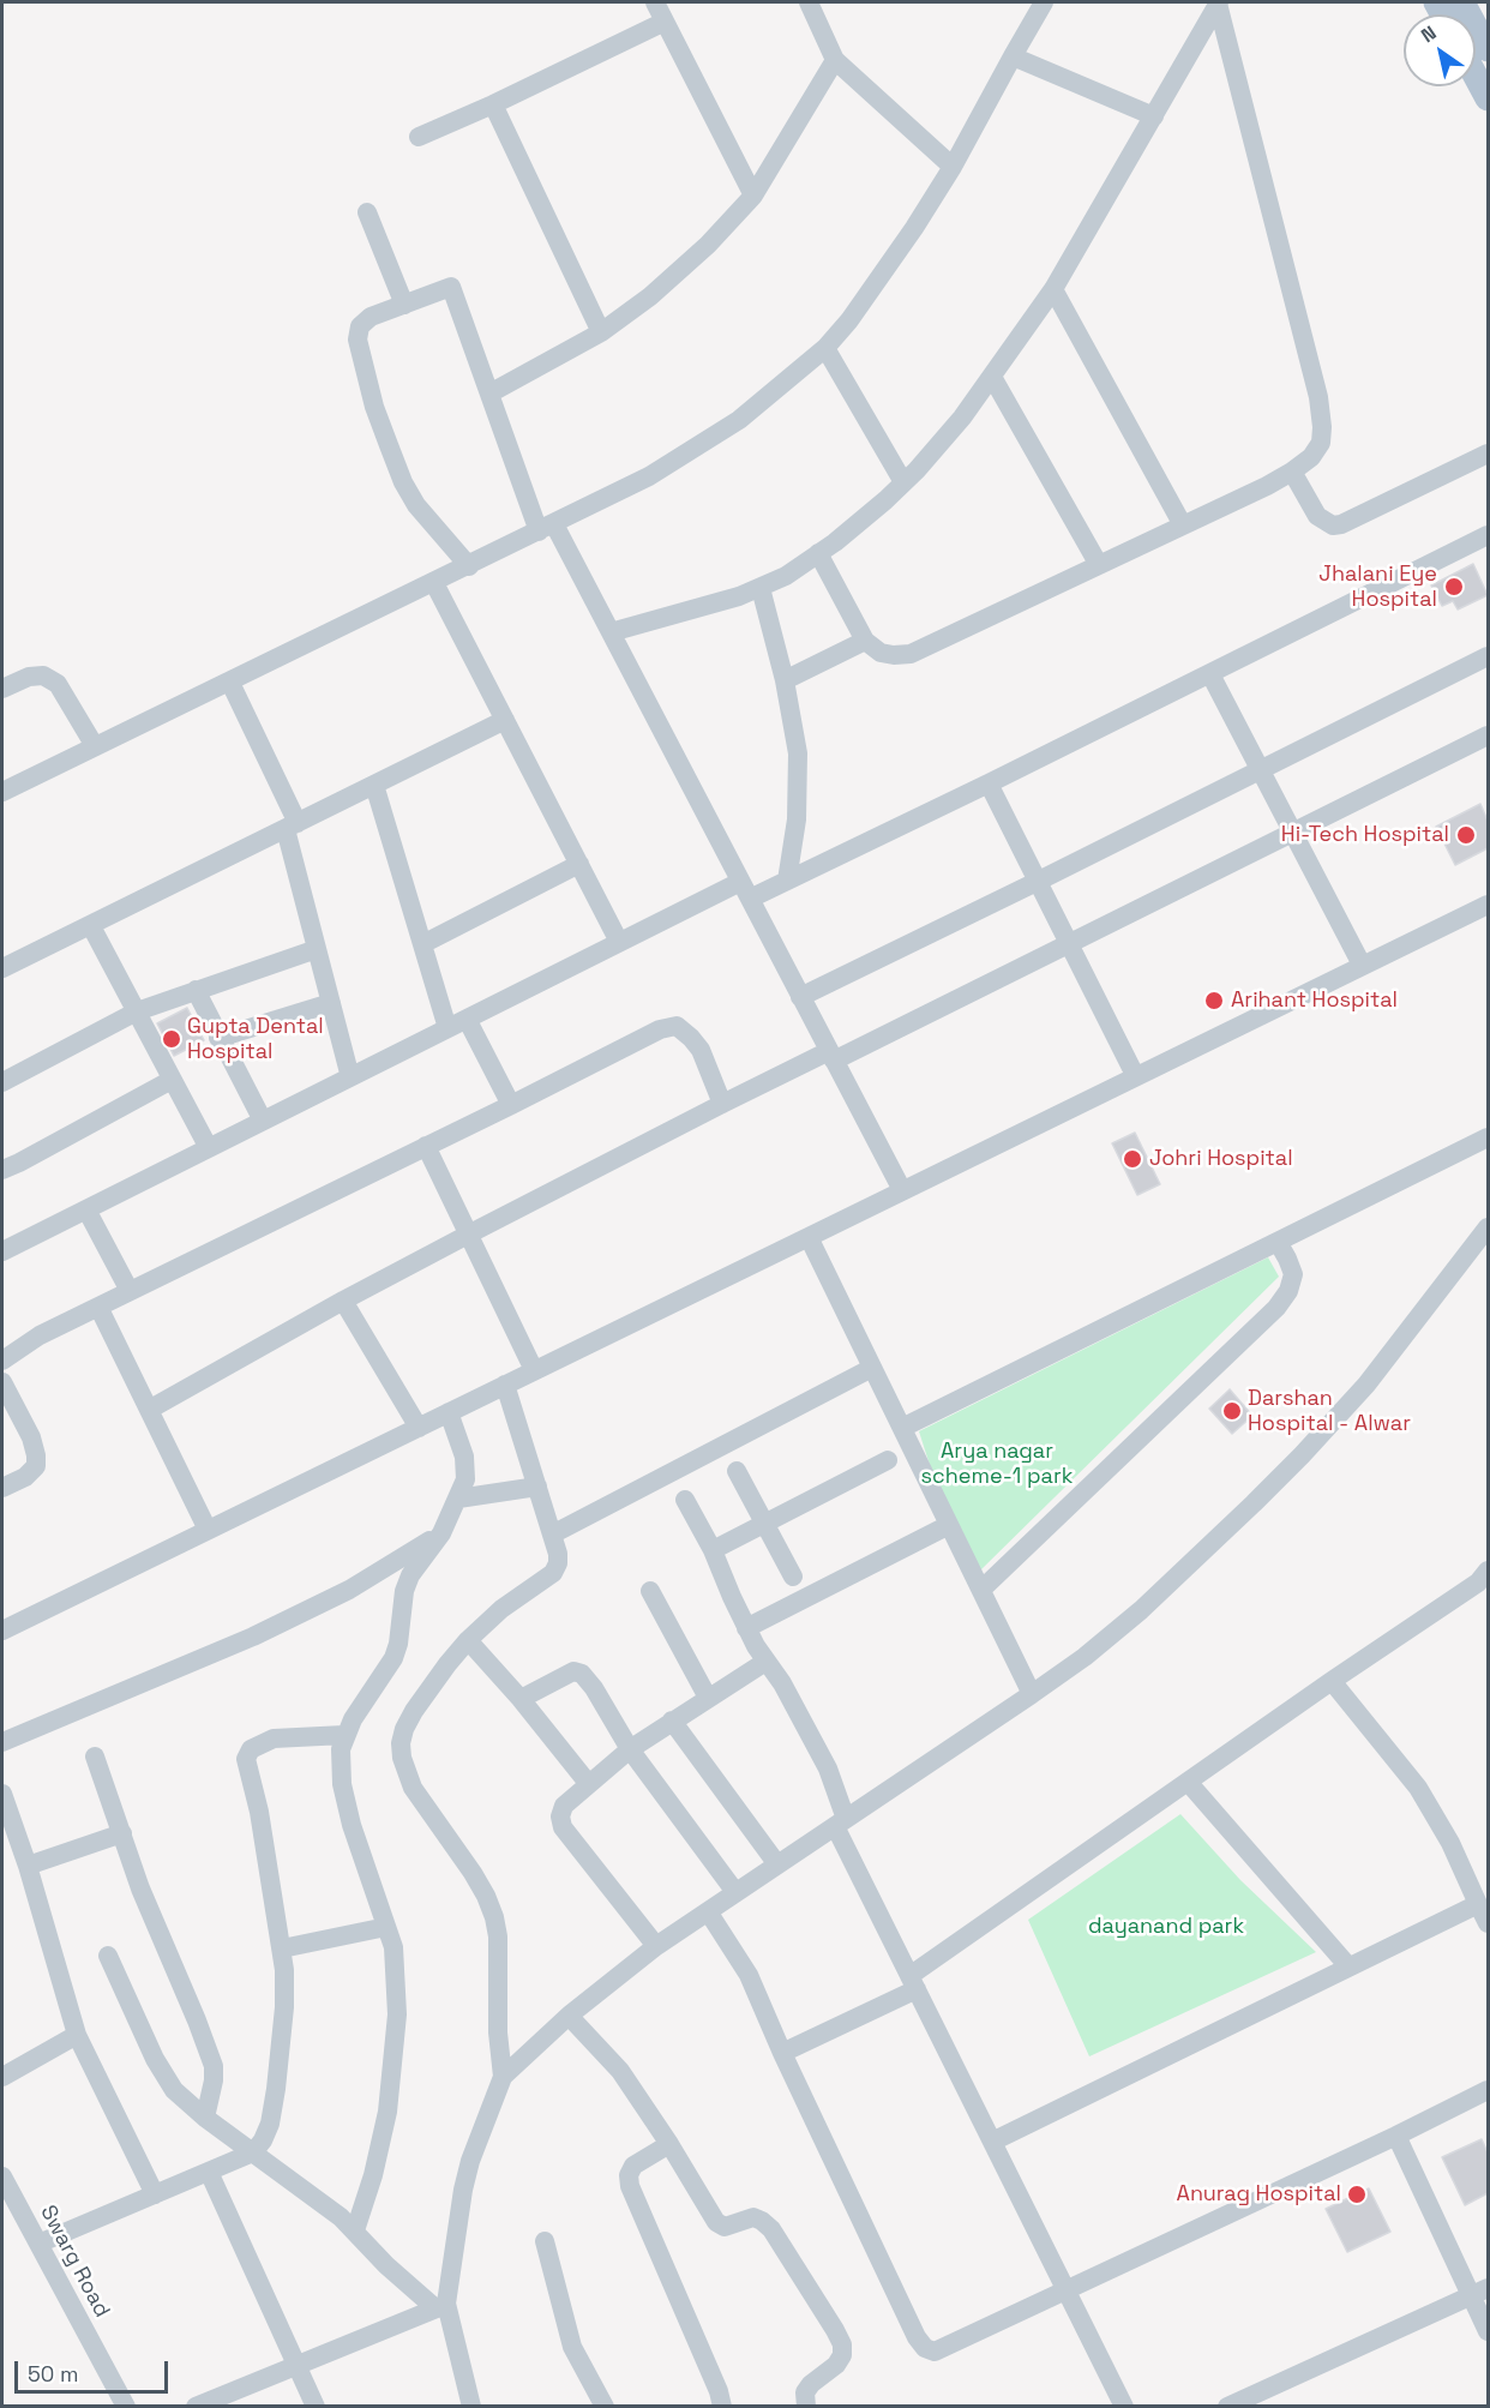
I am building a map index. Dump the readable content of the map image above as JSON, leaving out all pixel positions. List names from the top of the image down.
{
  "streets": {
    "street": ["Swarg Road"]
  },
  "parks": ["Arya nagar scheme-1 park", "dayanand park"],
  "places": [
    "Jhalani Eye Hospital",
    "Hi-Tech Hospital",
    "Arihant Hospital",
    "Gupta Dental Hospital",
    "Johri Hospital",
    "Darshan Hospital - Alwar",
    "Anurag Hospital"
  ],
  "scale_bar": "50 m",
  "north": "top left"
}
